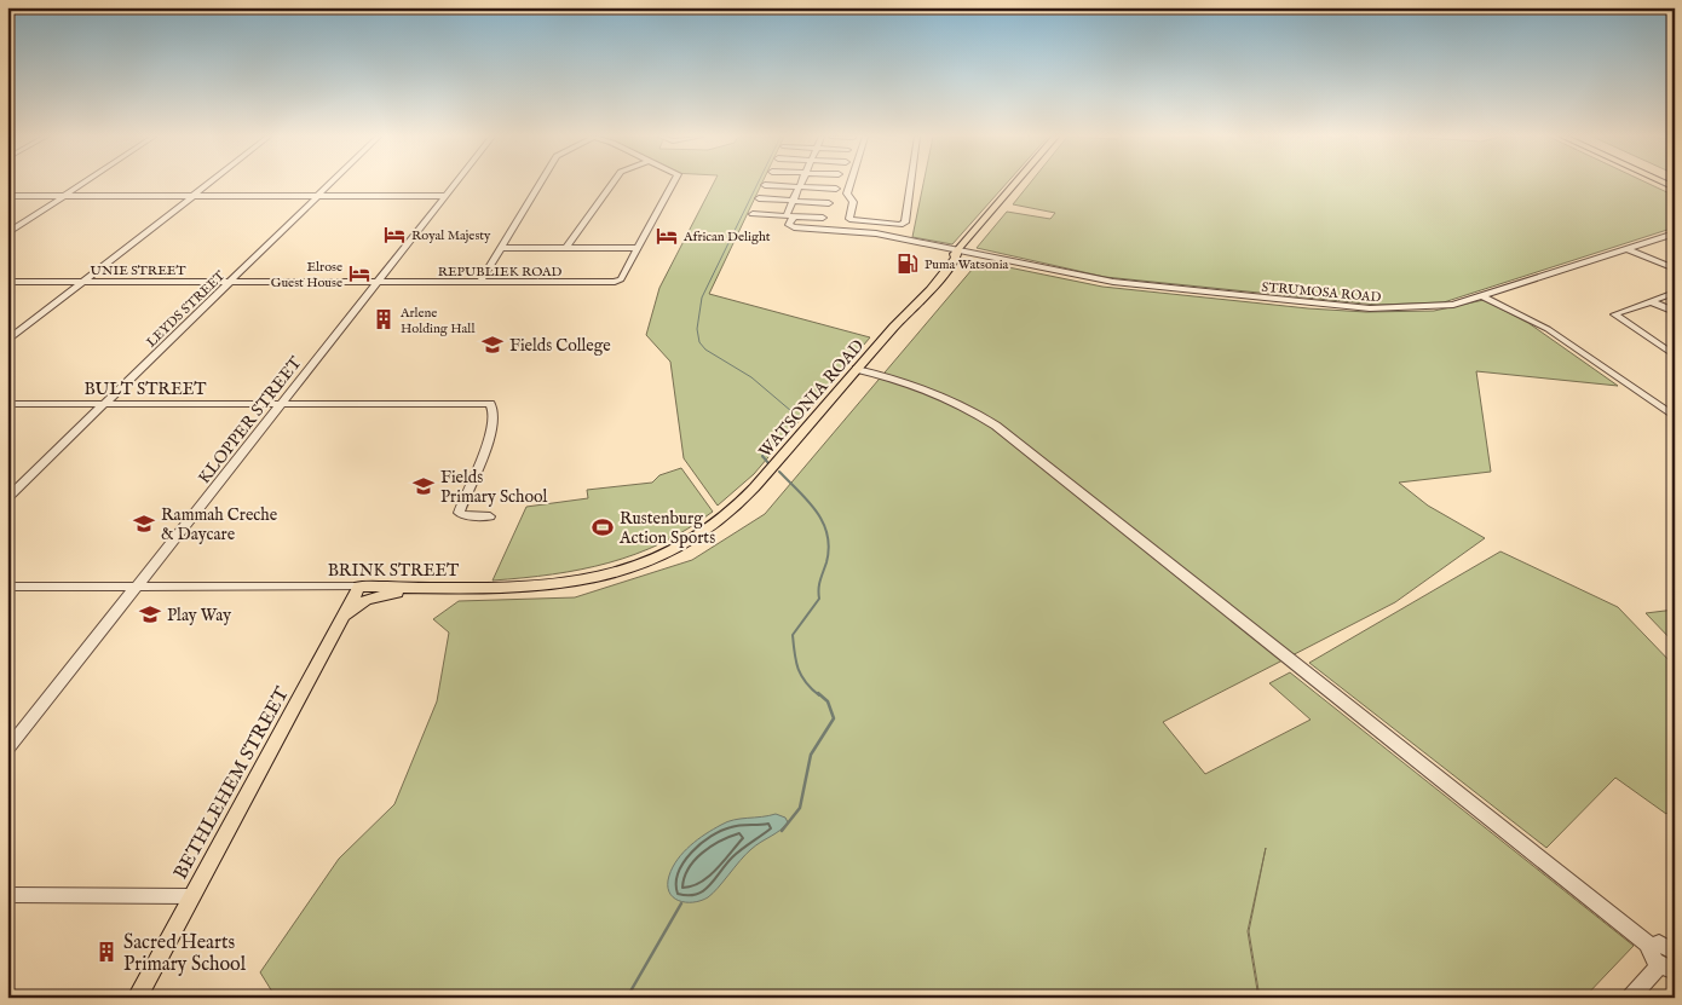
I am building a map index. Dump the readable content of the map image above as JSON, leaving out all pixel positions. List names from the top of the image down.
{
  "streets": {
    "main road": ["WATSONIA ROAD", "BRINK STREET", "BETHLEHEM STREET"],
    "street": [
      "UNIE STREET",
      "REPUBLIEK ROAD",
      "STRUMOSA ROAD",
      "LEYDS STREET",
      "BULT STREET",
      "KLOPPER STREET"
    ]
  },
  "crossings": [
    ["UNIE STREET", "REPUBLIEK ROAD"],
    ["UNIE STREET", "LEYDS STREET"],
    ["UNIE STREET", "KLOPPER STREET"],
    ["REPUBLIEK ROAD", "KLOPPER STREET"],
    ["STRUMOSA ROAD", "WATSONIA ROAD"],
    ["LEYDS STREET", "BULT STREET"],
    ["BULT STREET", "KLOPPER STREET"],
    ["WATSONIA ROAD", "BRINK STREET"],
    ["KLOPPER STREET", "BRINK STREET"],
    ["BRINK STREET", "BETHLEHEM STREET"]
  ],
  "places": {
    "hotel": ["Royal Majesty", "African Delight", "Elrose Guest House"],
    "fuel station": ["Puma Watsonia"],
    "building": ["Arlene Holding Hall", "Sacred Hearts Primary School"],
    "school or university": [
      "Fields College",
      "Fields Primary School",
      "Rammah Creche & Daycare",
      "Play Way"
    ],
    "sports": ["Rustenburg Action Sports"]
  }
}
